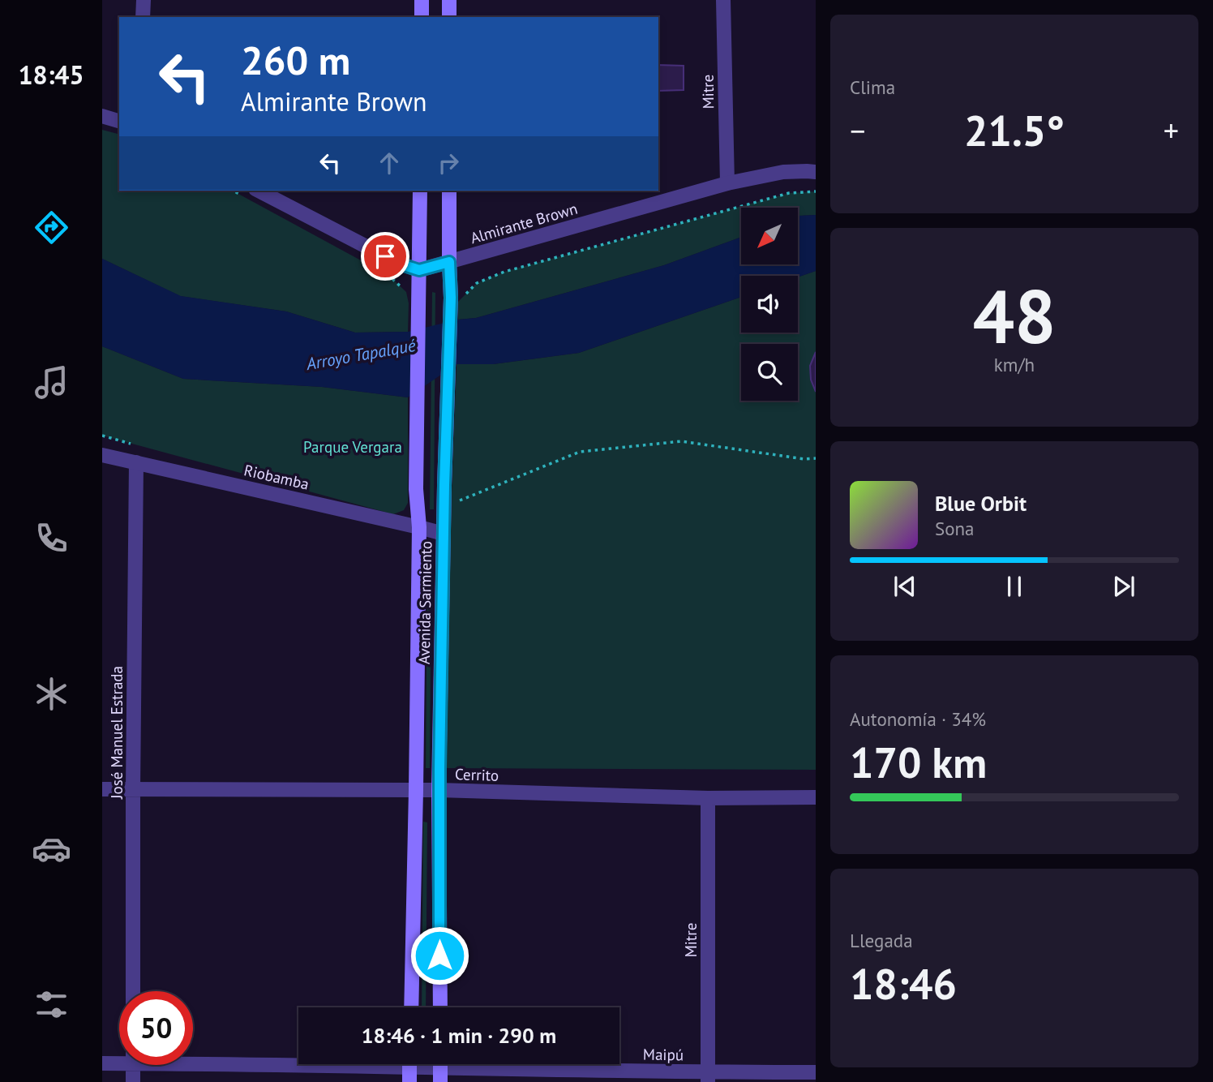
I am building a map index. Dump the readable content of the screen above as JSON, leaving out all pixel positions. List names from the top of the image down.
{
  "streets": {
    "main road": ["Avenida Sarmiento"],
    "street": [
      "Mitre",
      "Almirante Brown",
      "Riobamba",
      "José Manuel Estrada",
      "Cerrito",
      "Maipú"
    ]
  },
  "crossings": [
    ["Mitre", "Almirante Brown"],
    ["Mitre", "Cerrito"],
    ["Mitre", "Maipú"],
    ["Almirante Brown", "Avenida Sarmiento"],
    ["Riobamba", "Avenida Sarmiento"],
    ["Riobamba", "José Manuel Estrada"],
    ["Avenida Sarmiento", "Cerrito"],
    ["José Manuel Estrada", "Cerrito"]
  ],
  "water": ["Arroyo Tapalqué"],
  "parks": ["Parque Vergara"],
  "north": "bottom left",
  "page": {
    "tabs": "18:45",
    "tile": [
      "Clima",
      ["48", "km/h"],
      ["Autonomía · 34%", "170 km"],
      ["Llegada", "18:46"]
    ],
    "turn": ["260 m", "Almirante Brown"],
    "heat": ["−", "21.5°", "+"],
    "song": ["Blue Orbit", "Sona"],
    "limit": "50",
    "trip": "18:46 · 1 min · 290 m"
  }
}
